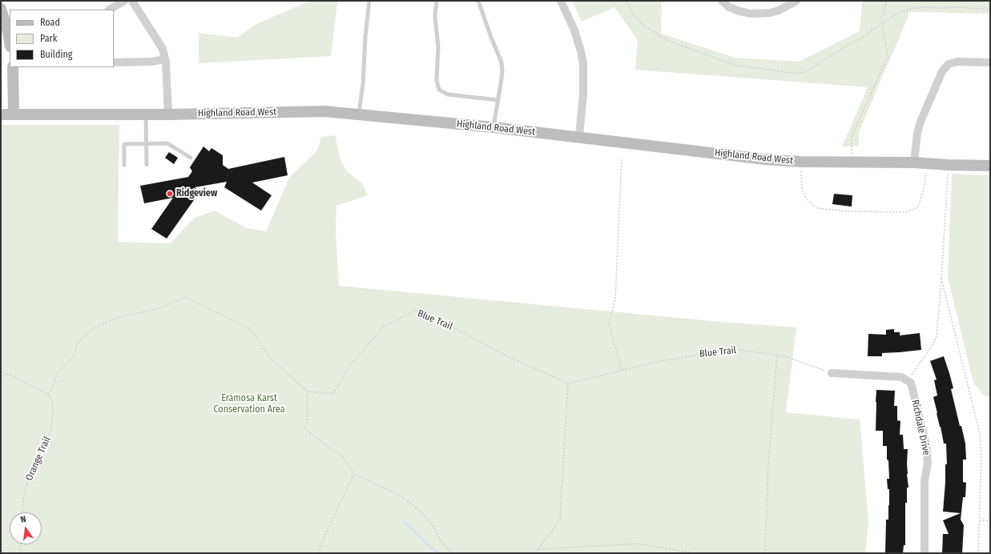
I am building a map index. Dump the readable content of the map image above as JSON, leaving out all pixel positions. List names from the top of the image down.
{
  "streets": {
    "street": ["Highland Road West", "Richdale Drive"],
    "path": ["Blue Trail", "Orange Trail"]
  },
  "parks": ["Eramosa Karst Conservation Area"],
  "places": ["Ridgeview"],
  "legend": ["Road", "Park", "Building"],
  "north": "top"
}
